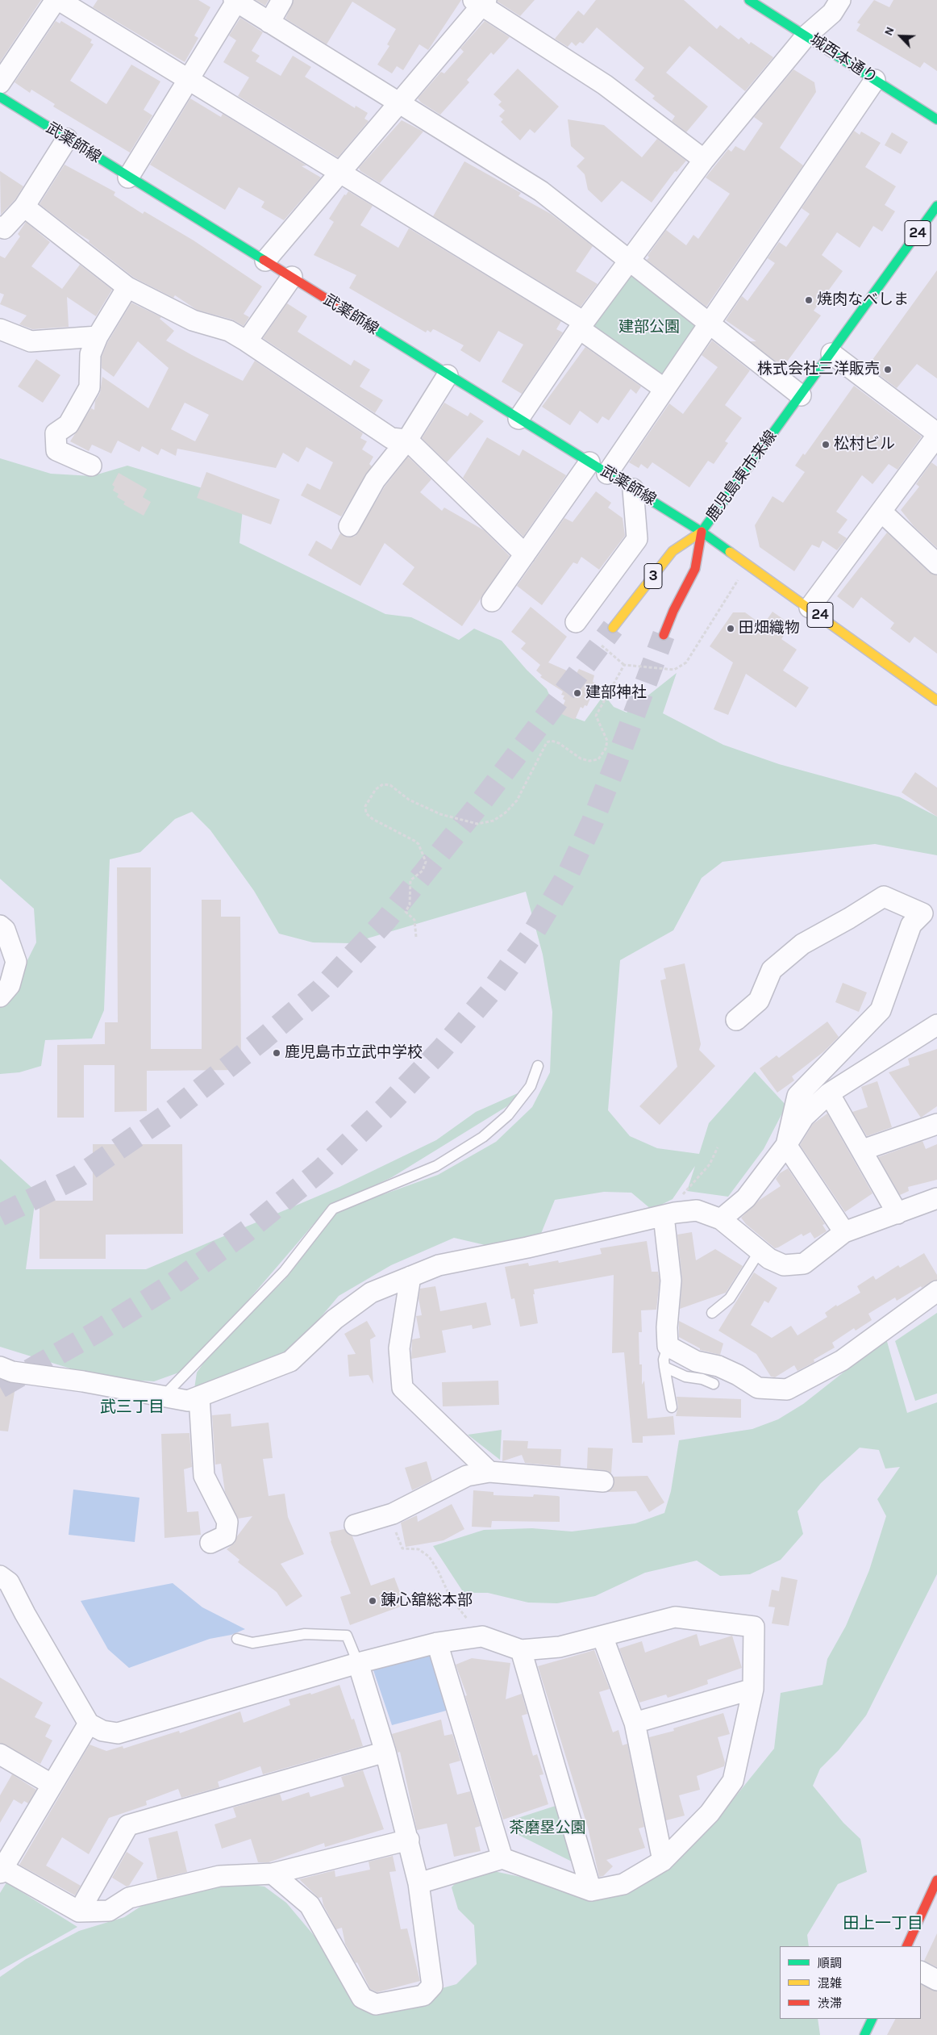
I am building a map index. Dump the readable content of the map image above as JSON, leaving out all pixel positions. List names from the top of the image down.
{
  "streets": {
    "main road": [
      "城西本通り",
      "武薬師線",
      "24",
      "鹿児島東市来線",
      "3"
    ]
  },
  "crossings": [
    ["武薬師線", "鹿児島東市来線"],
    ["武薬師線", "3"],
    ["鹿児島東市来線", "3"]
  ],
  "districts": ["武三丁目", "田上一丁目"],
  "parks": ["建部公園", "茶磨塁公園"],
  "places": [
    "焼肉なべしま",
    "株式会社三洋販売",
    "松村ビル",
    "田畑織物",
    "建部神社",
    "鹿児島市立武中学校",
    "錬心舘総本部"
  ],
  "legend": ["順調", "混雑", "渋滞"],
  "north": "top left"
}
